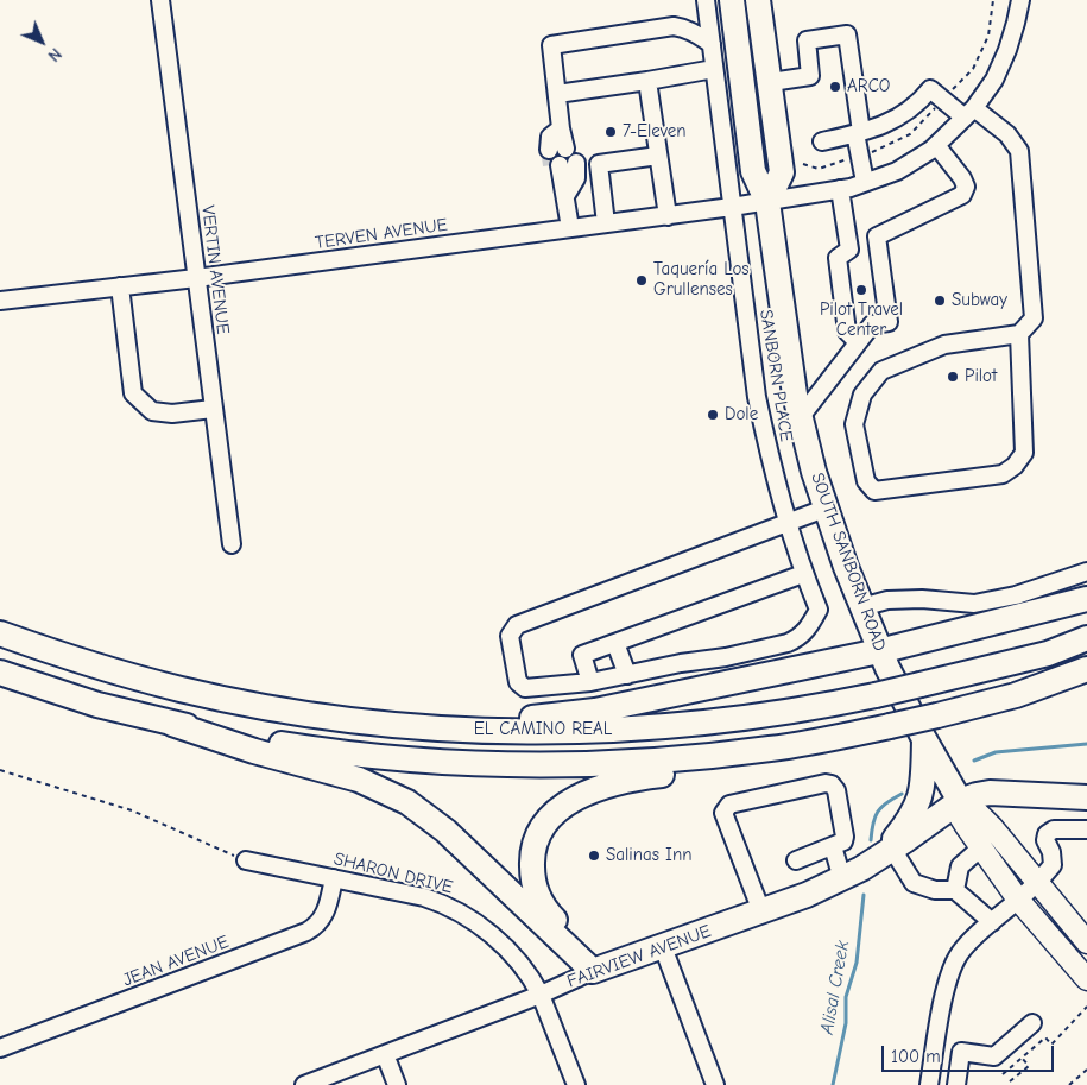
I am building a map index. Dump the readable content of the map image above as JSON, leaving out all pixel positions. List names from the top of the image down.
{
  "streets": {
    "highway": ["SOUTH SANBORN ROAD", "EL CAMINO REAL", "FAIRVIEW AVENUE"],
    "street": [
      "TERVEN AVENUE",
      "VERTIN AVENUE",
      "SANBORN PLACE",
      "SHARON DRIVE",
      "JEAN AVENUE"
    ]
  },
  "crossings": [
    ["TERVEN AVENUE", "VERTIN AVENUE"],
    ["TERVEN AVENUE", "SANBORN PLACE"],
    ["TERVEN AVENUE", "SOUTH SANBORN ROAD"],
    ["SOUTH SANBORN ROAD", "FAIRVIEW AVENUE"],
    ["SHARON DRIVE", "FAIRVIEW AVENUE"],
    ["SHARON DRIVE", "JEAN AVENUE"]
  ],
  "water": ["Alisal Creek"],
  "places": [
    "ARCO",
    "7-Eleven",
    "Taquería Los Grullenses",
    "Pilot Travel Center",
    "Subway",
    "Pilot",
    "Dole",
    "Salinas Inn"
  ],
  "scale_bar": "100 m",
  "north": "bottom right"
}
